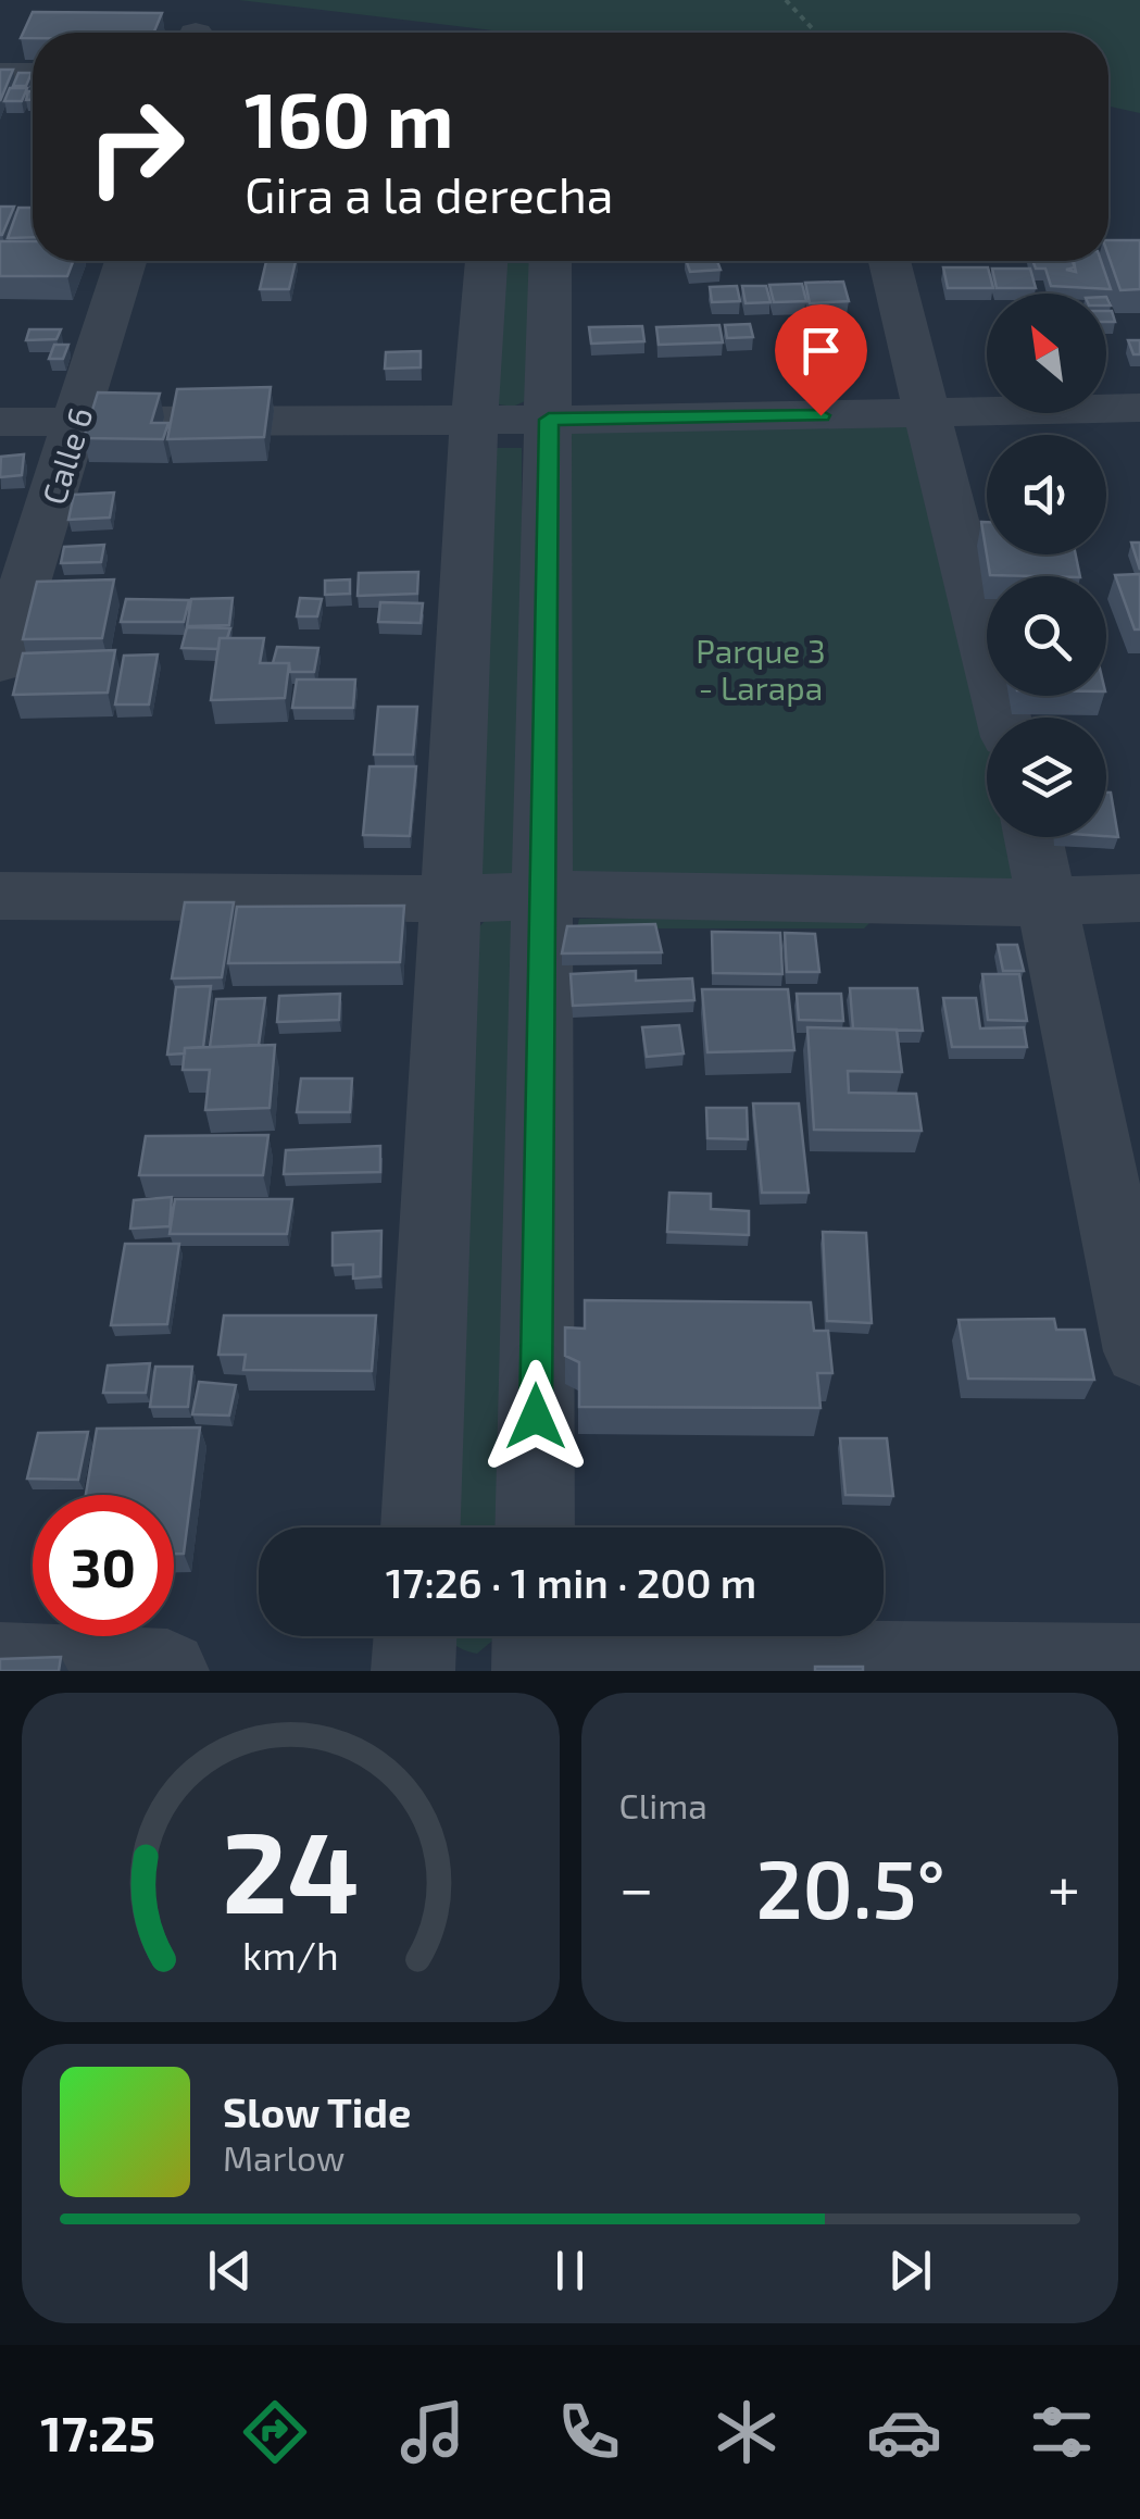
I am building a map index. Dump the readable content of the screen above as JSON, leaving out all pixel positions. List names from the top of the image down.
{
  "streets": {
    "street": ["Calle 6"]
  },
  "parks": ["Parque 3 - Larapa"],
  "north": "top left",
  "page": {
    "turn": ["160 m", "Gira a la derecha"],
    "limit": "30",
    "trip": "17:26 · 1 min · 200 m",
    "tile": "Clima",
    "heat": ["−", "20.5°", "+"],
    "song": ["Slow Tide", "Marlow"],
    "tabs": "17:25",
    "gauge": ["24", "km/h"]
  }
}
